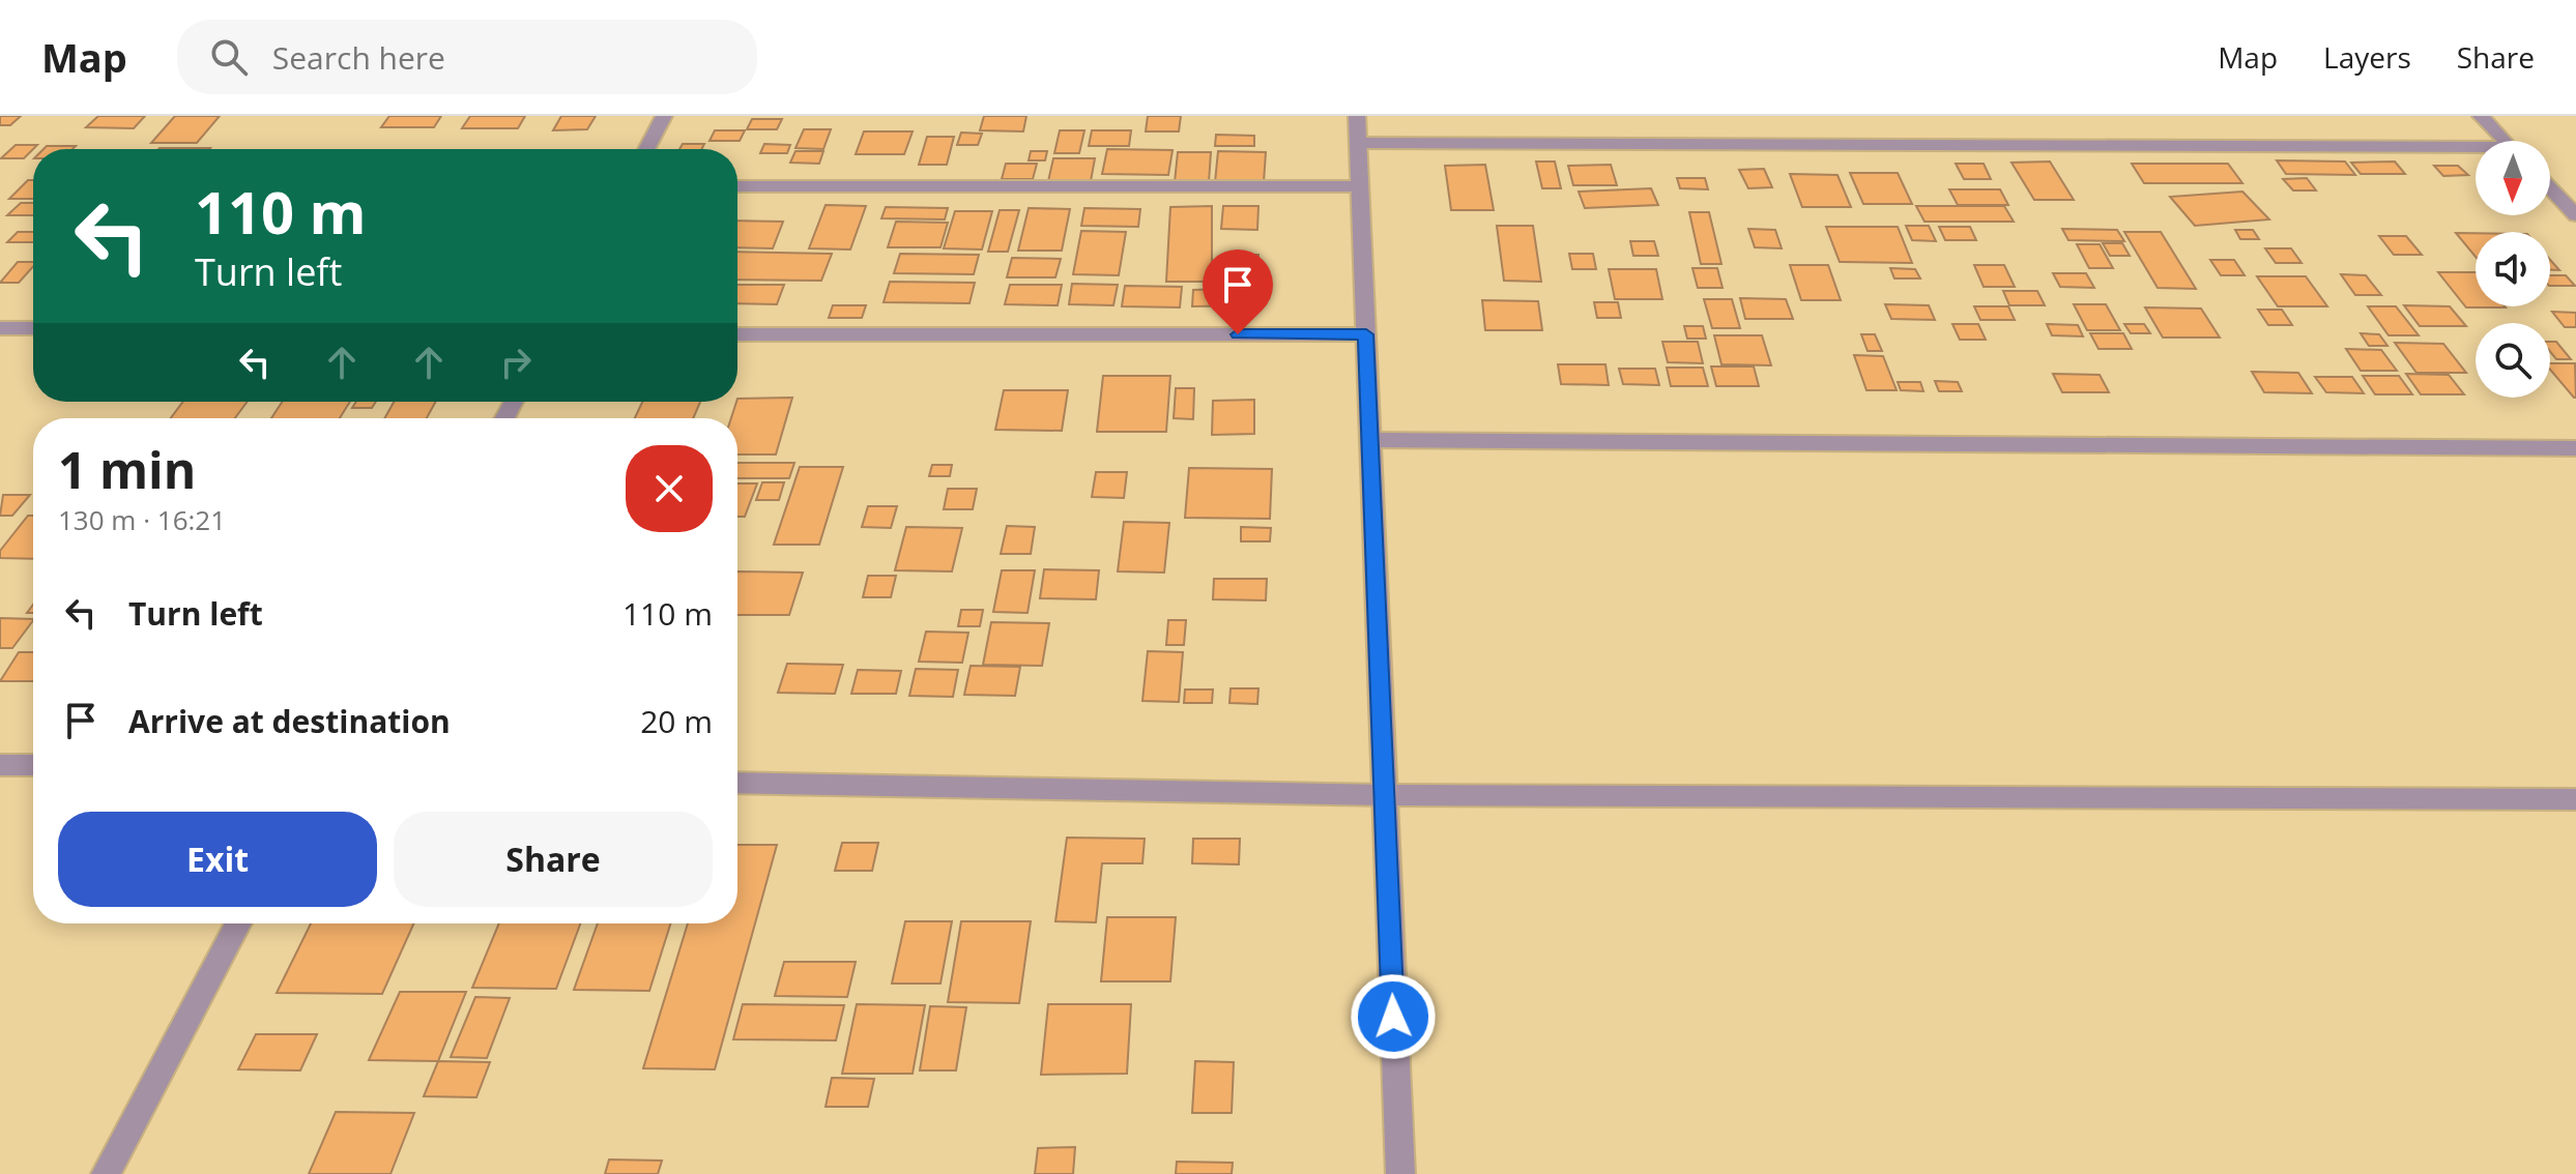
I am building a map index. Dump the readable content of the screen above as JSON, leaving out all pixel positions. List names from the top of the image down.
{
  "north": "bottom",
  "page": {
    "header": "Map",
    "search": "Search here",
    "nav": ["Map", "Layers", "Share"],
    "turn": ["110 m", "Turn left"],
    "heading": ["1 min", "130 m · 16:21"],
    "list": [
      {
        "name": "Turn left",
        "value": "110 m"
      },
      {
        "name": "Arrive at destination",
        "value": "20 m"
      }
    ],
    "buttons": ["Exit", "Share"]
  }
}
